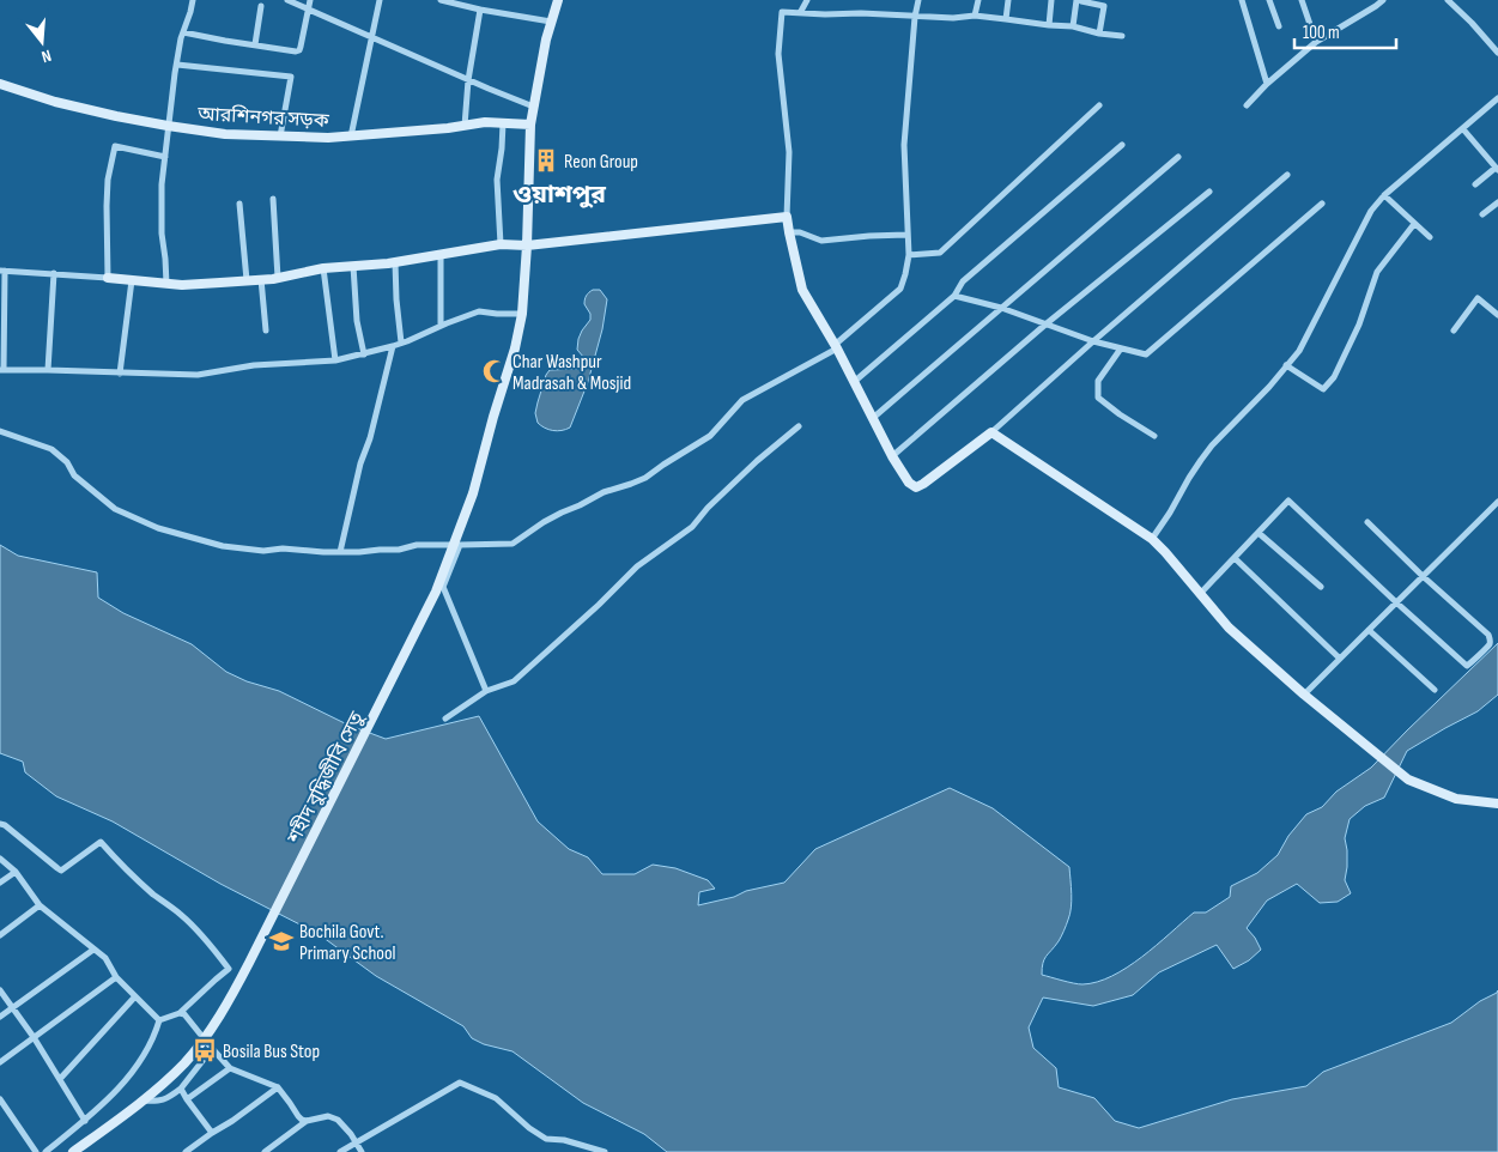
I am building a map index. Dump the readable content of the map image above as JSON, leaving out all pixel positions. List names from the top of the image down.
{
  "streets": {
    "street": ["আরশিনগর সড়ক", "শহীদ বুদ্ধিজীবি সেতু"]
  },
  "crossings": [
    ["আরশিনগর সড়ক", "শহীদ বুদ্ধিজীবি সেতু"]
  ],
  "districts": ["ওয়াশপুর"],
  "places": {
    "building": ["Reon Group"],
    "mosque": ["Char Washpur Madrasah & Mosjid"],
    "school or university": ["Bochila Govt. Primary School"],
    "bus stop": ["Bosila Bus Stop"]
  },
  "scale_bar": "100 m",
  "north": "bottom"
}
